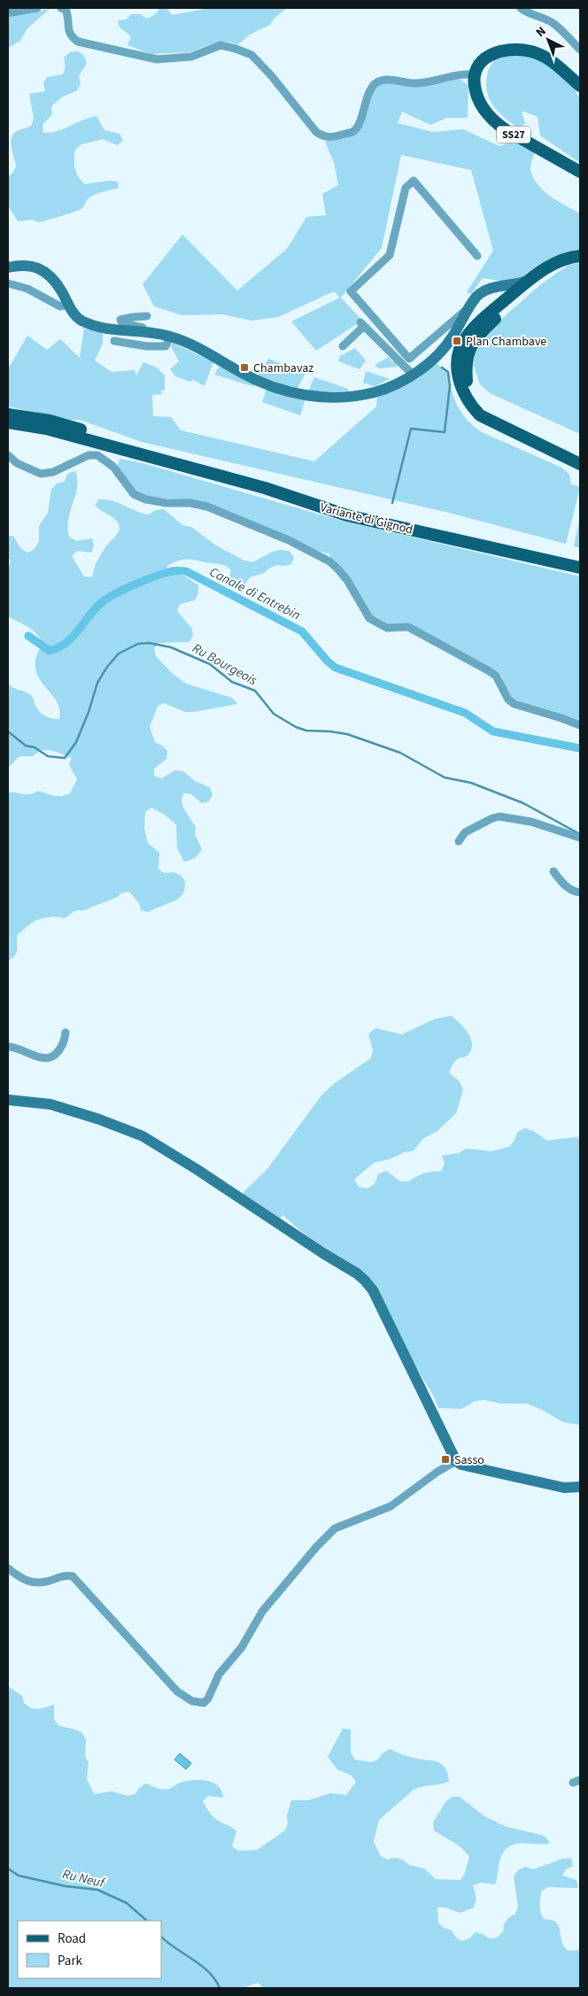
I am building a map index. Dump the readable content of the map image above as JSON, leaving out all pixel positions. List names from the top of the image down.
{
  "streets": {
    "main road": ["SS27", "Variante di Gignod"]
  },
  "water": ["Canale di Entrebin", "Ru Bourgeois", "Ru Neuf"],
  "places": {
    "transit": ["Plan Chambave", "Chambavaz", "Sasso"]
  },
  "legend": ["Road", "Park"],
  "north": "top left"
}
